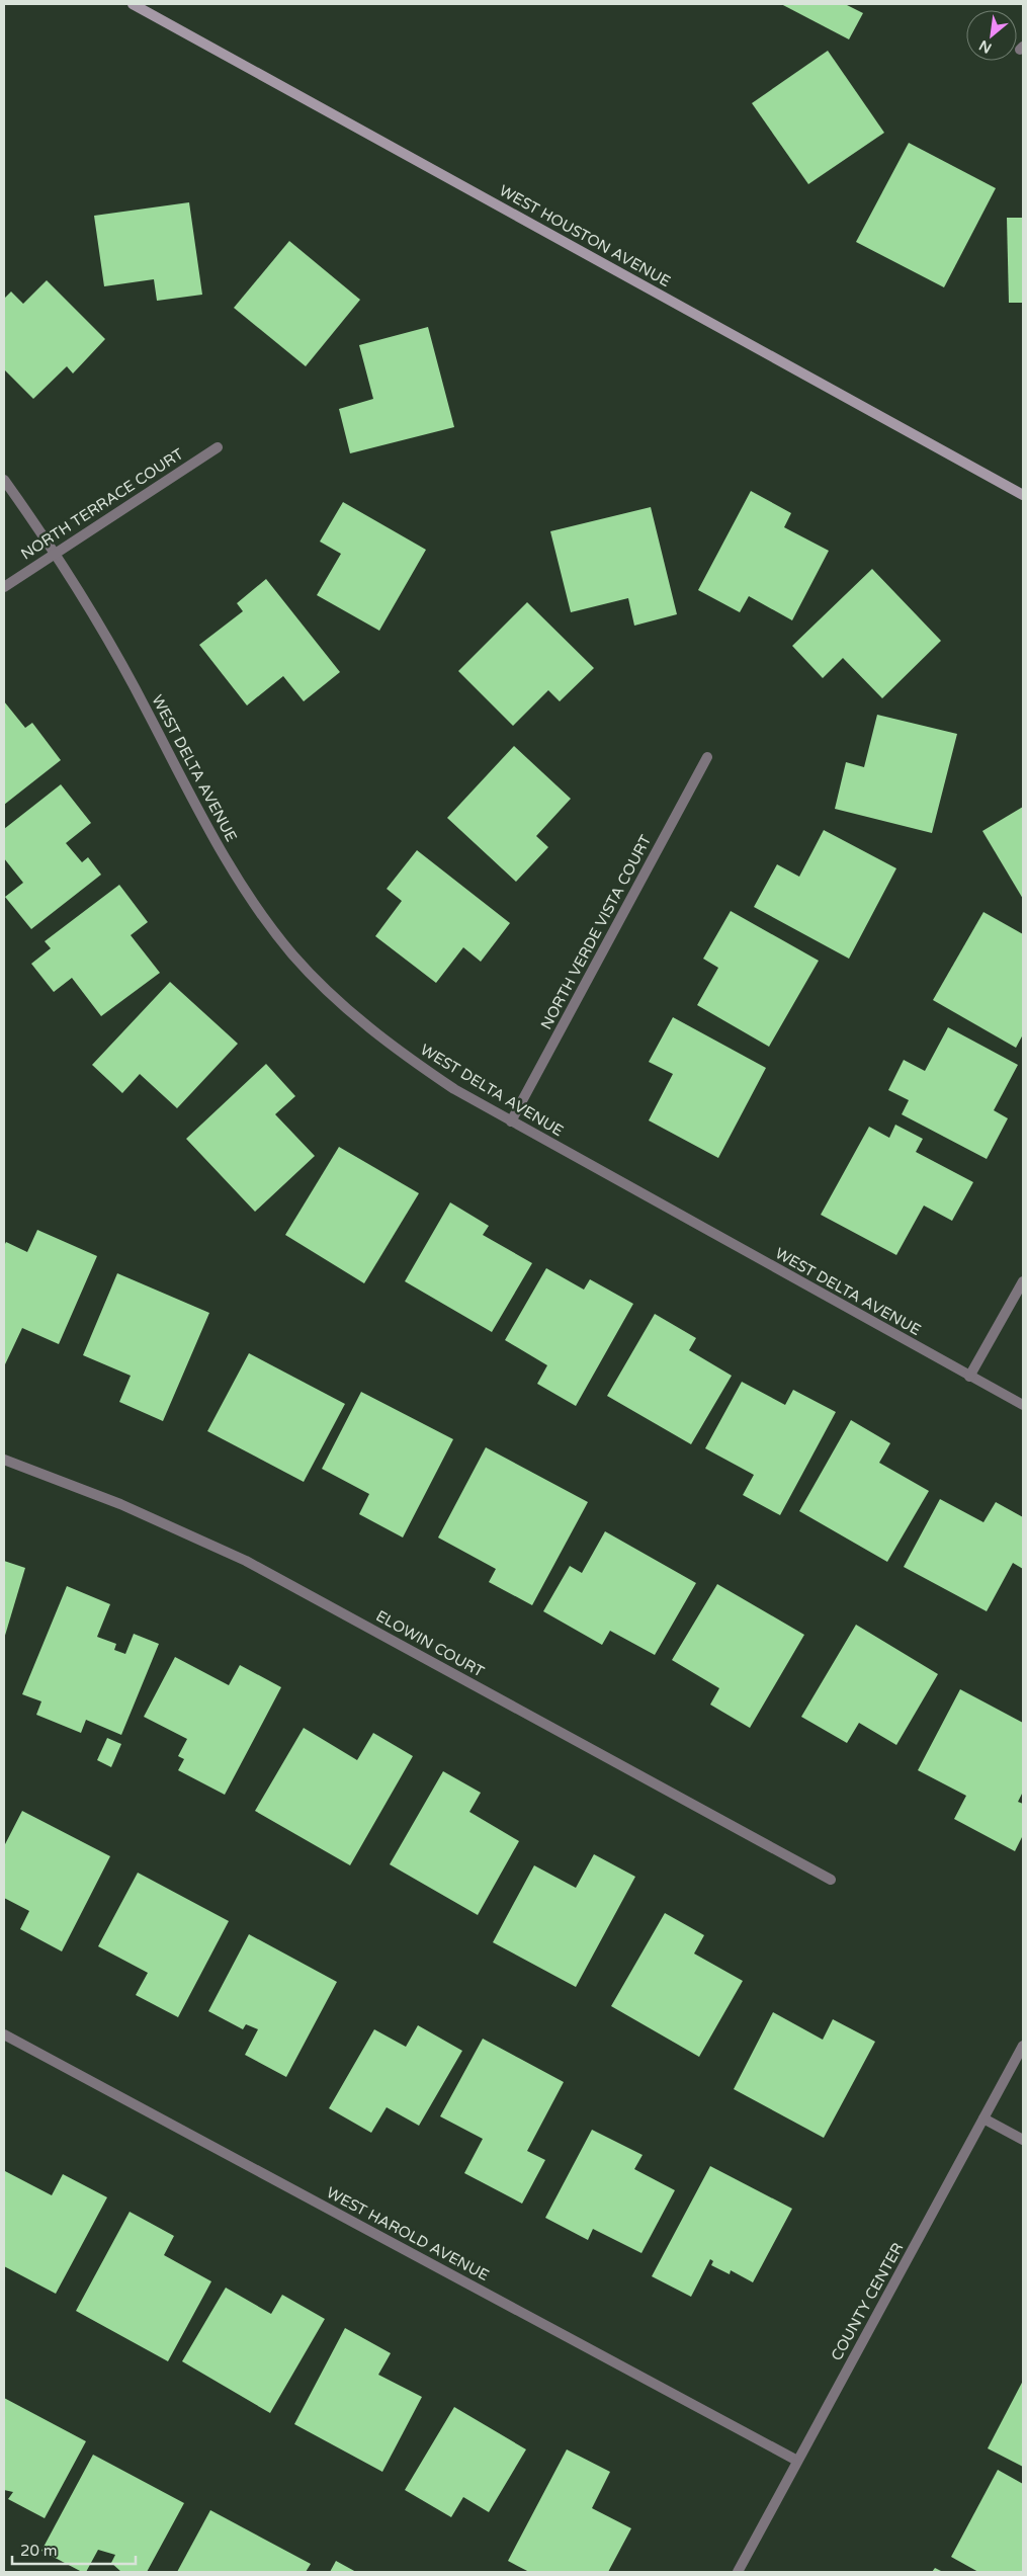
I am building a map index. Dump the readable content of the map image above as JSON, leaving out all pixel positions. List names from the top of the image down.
{
  "streets": {
    "main road": ["WEST HOUSTON AVENUE"],
    "street": [
      "NORTH TERRACE COURT",
      "WEST DELTA AVENUE",
      "NORTH VERDE VISTA COURT",
      "ELOWIN COURT",
      "WEST HAROLD AVENUE",
      "COUNTY CENTER"
    ]
  },
  "crossings": [
    ["NORTH TERRACE COURT", "WEST DELTA AVENUE"],
    ["WEST DELTA AVENUE", "NORTH VERDE VISTA COURT"],
    ["WEST HAROLD AVENUE", "COUNTY CENTER"]
  ],
  "scale_bar": "20 m",
  "north": "bottom left"
}
